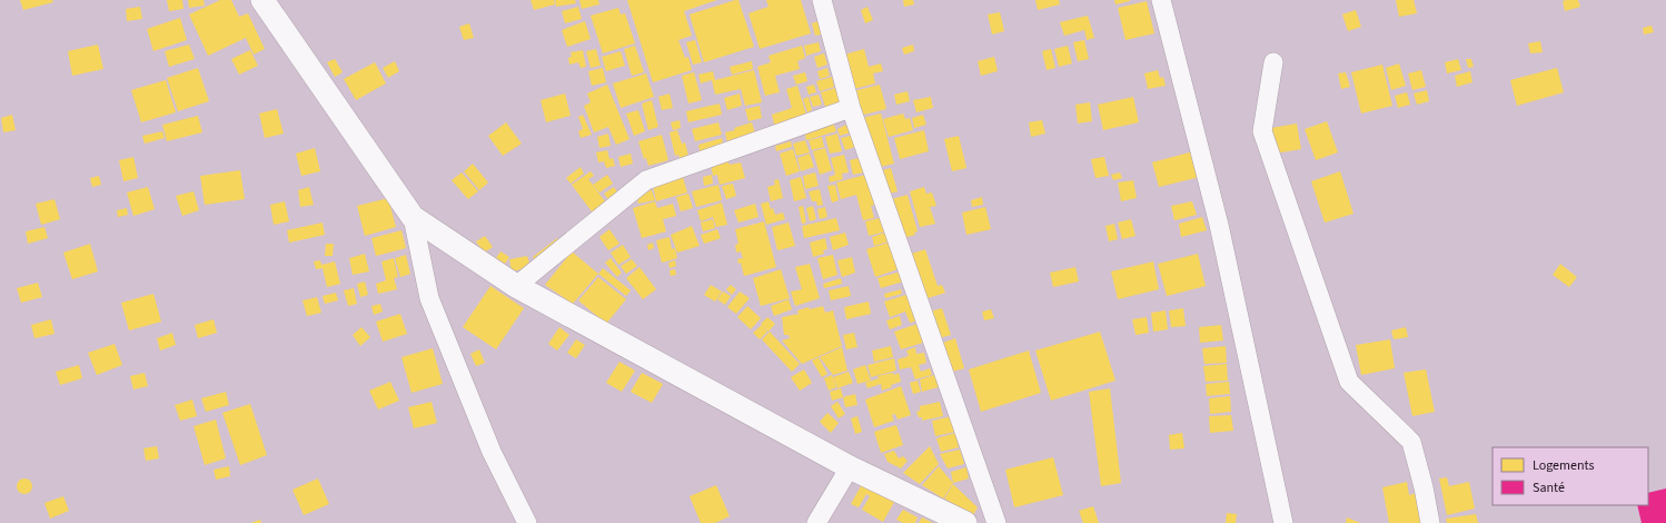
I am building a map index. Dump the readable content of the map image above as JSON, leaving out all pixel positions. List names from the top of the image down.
{
  "legend": ["Logements", "Santé"]
}
